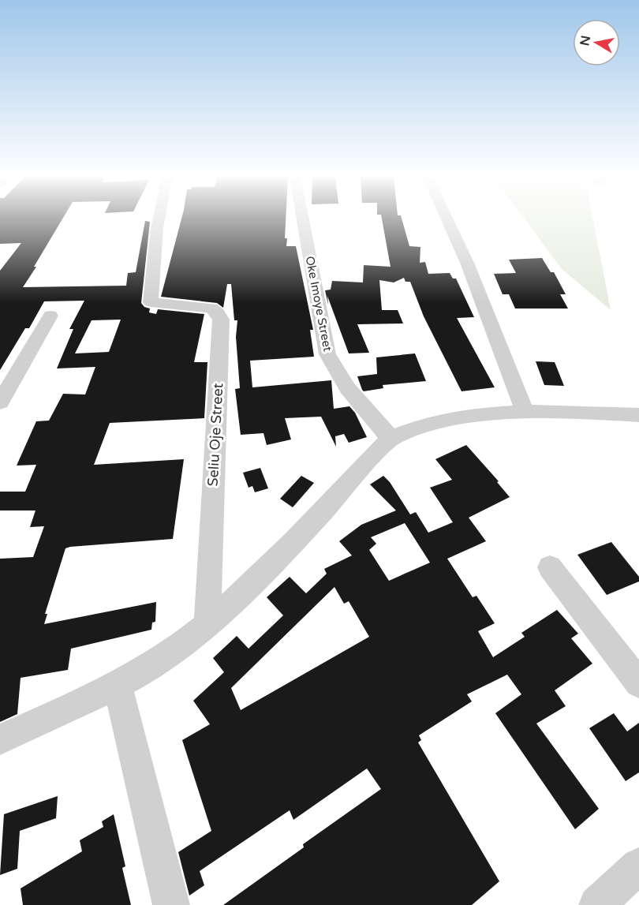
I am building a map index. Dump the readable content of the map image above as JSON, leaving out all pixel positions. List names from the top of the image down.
{
  "streets": {
    "street": ["Oke Imoye Street", "Seliu Oje Street"]
  },
  "north": "left"
}
